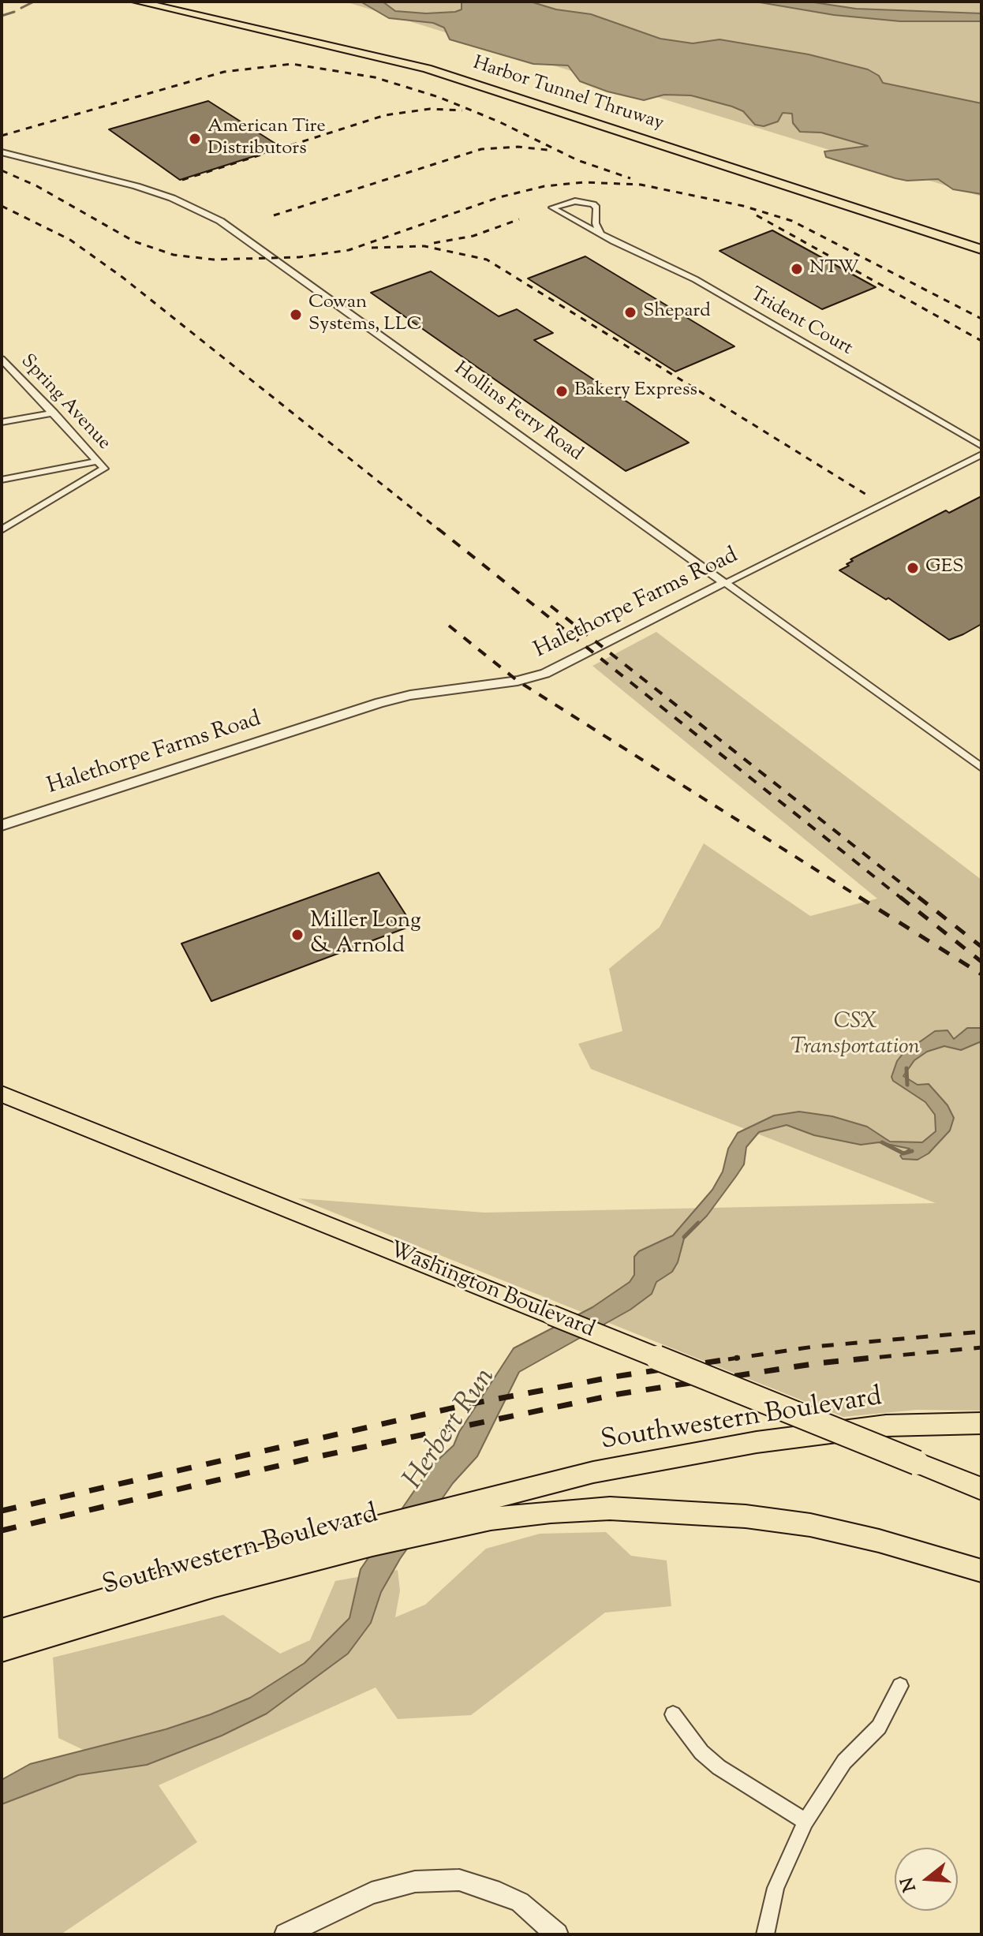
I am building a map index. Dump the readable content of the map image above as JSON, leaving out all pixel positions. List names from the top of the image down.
{
  "streets": {
    "highway": ["Harbor Tunnel Thruway"],
    "main road": ["Washington Boulevard", "Southwestern Boulevard"],
    "street": [
      "Trident Court",
      "Spring Avenue",
      "Hollins Ferry Road",
      "Halethorpe Farms Road"
    ]
  },
  "crossings": [
    ["Hollins Ferry Road", "Halethorpe Farms Road"]
  ],
  "water": ["Herbert Run"],
  "parks": ["CSX Transportation"],
  "places": [
    "American Tire Distributors",
    "NTW",
    "Shepard",
    "Cowan Systems, LLC",
    "Bakery Express",
    "GES",
    "Miller Long & Arnold"
  ],
  "north": "left"
}
